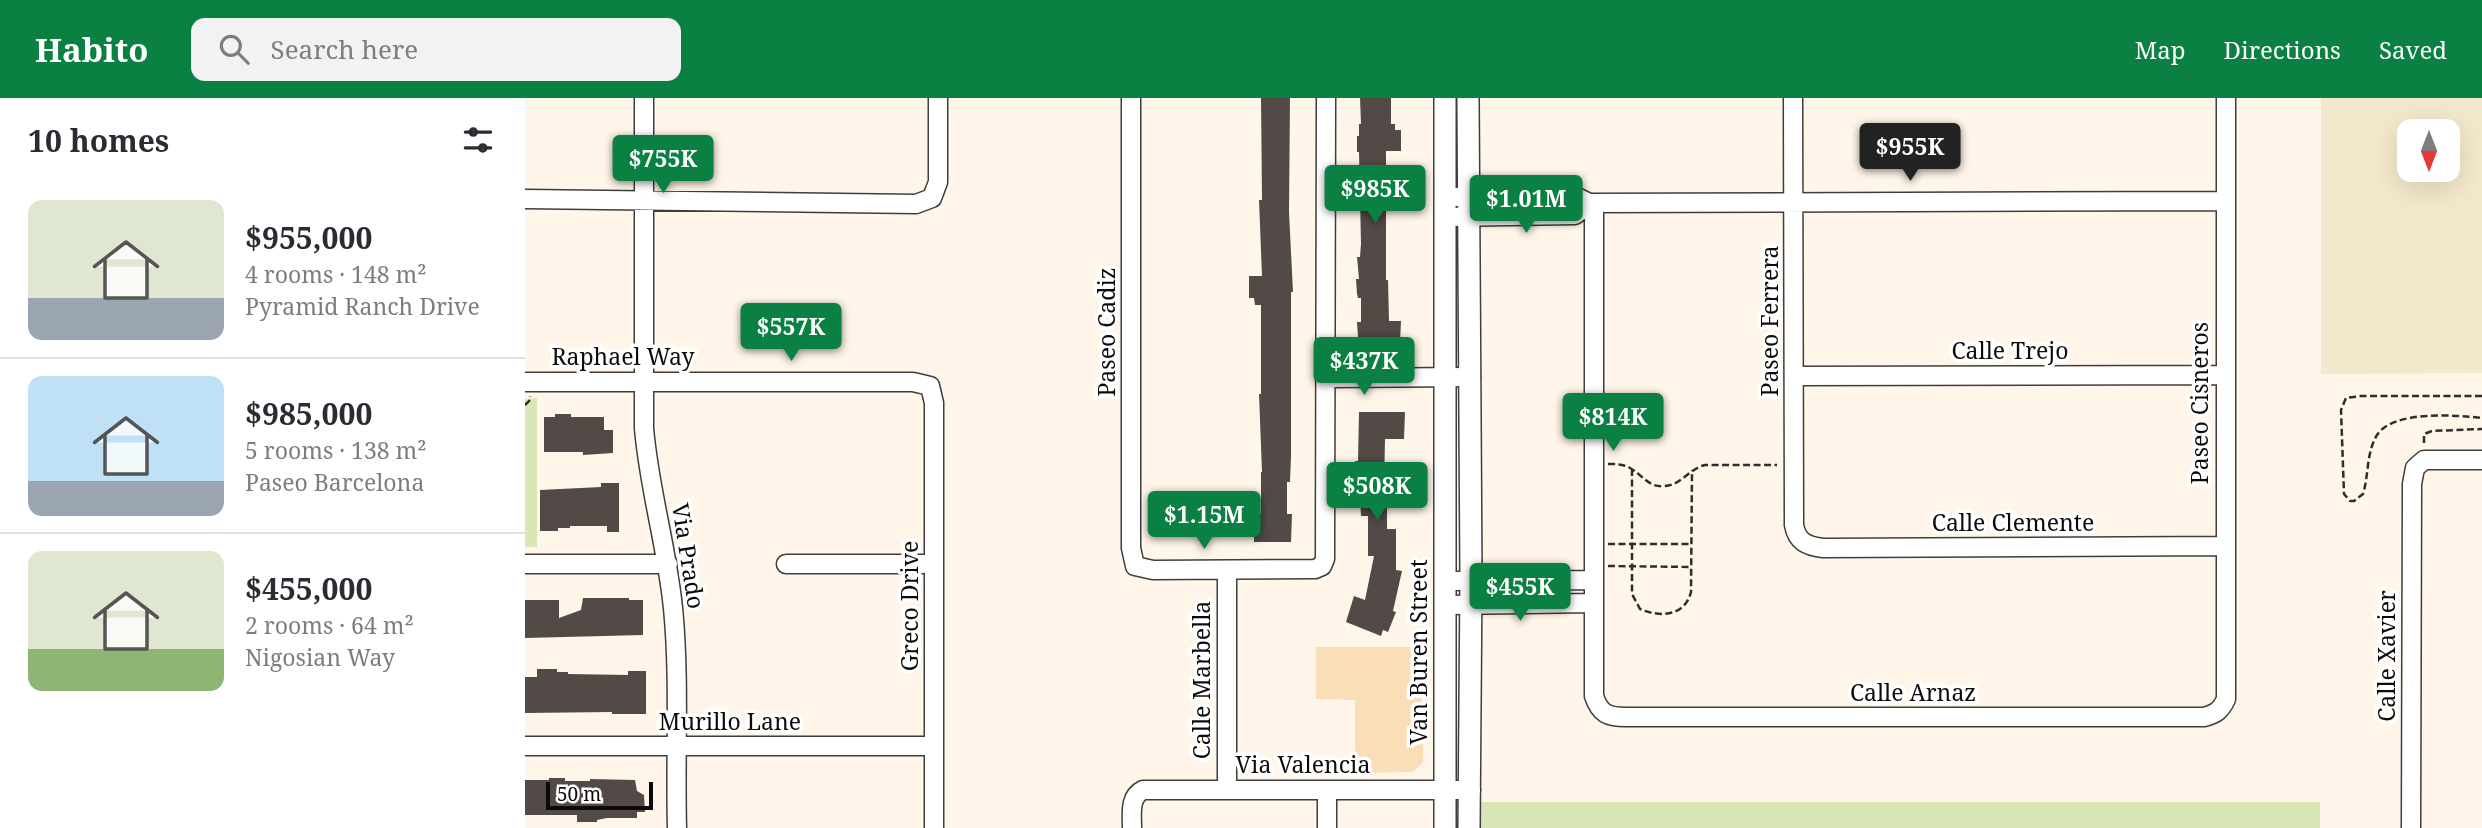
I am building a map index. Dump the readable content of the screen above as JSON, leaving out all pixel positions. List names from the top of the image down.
{
  "streets": {
    "street": [
      "Paseo Ferrera",
      "Paseo Cadiz",
      "Calle Trejo",
      "Raphael Way",
      "Paseo Cisneros",
      "Calle Clemente",
      "Via Prado",
      "Greco Drive",
      "Van Buren Street",
      "Calle Xavier",
      "Calle Marbella",
      "Calle Arnaz",
      "Murillo Lane",
      "Via Valencia"
    ]
  },
  "crossings": [
    ["Paseo Ferrera", "Calle Trejo"],
    ["Paseo Ferrera", "Calle Clemente"],
    ["Paseo Cadiz", "Calle Marbella"],
    ["Calle Trejo", "Paseo Cisneros"],
    ["Raphael Way", "Via Prado"],
    ["Raphael Way", "Greco Drive"],
    ["Paseo Cisneros", "Calle Clemente"],
    ["Paseo Cisneros", "Calle Arnaz"],
    ["Via Prado", "Murillo Lane"],
    ["Greco Drive", "Murillo Lane"],
    ["Van Buren Street", "Via Valencia"],
    ["Calle Marbella", "Via Valencia"]
  ],
  "scale_bar": "50 m",
  "north": "bottom",
  "page": {
    "header": "Habito",
    "search": "Search here",
    "nav": ["Map", "Directions", "Saved"],
    "heading": "10 homes",
    "price": [
      "$955K",
      "$755K",
      "$985K",
      "$1.01M",
      "$557K",
      "$437K",
      "$814K",
      "$508K",
      "$1.15M",
      "$455K"
    ],
    "list": [
      {
        "name": "$955,000",
        "note": "4 rooms · 148 m² · Pyramid Ranch Drive"
      },
      {
        "name": "$985,000",
        "note": "5 rooms · 138 m² · Paseo Barcelona"
      },
      {
        "name": "$455,000",
        "note": "2 rooms · 64 m² · Nigosian Way"
      }
    ],
    "scale": "50 m"
  }
}
